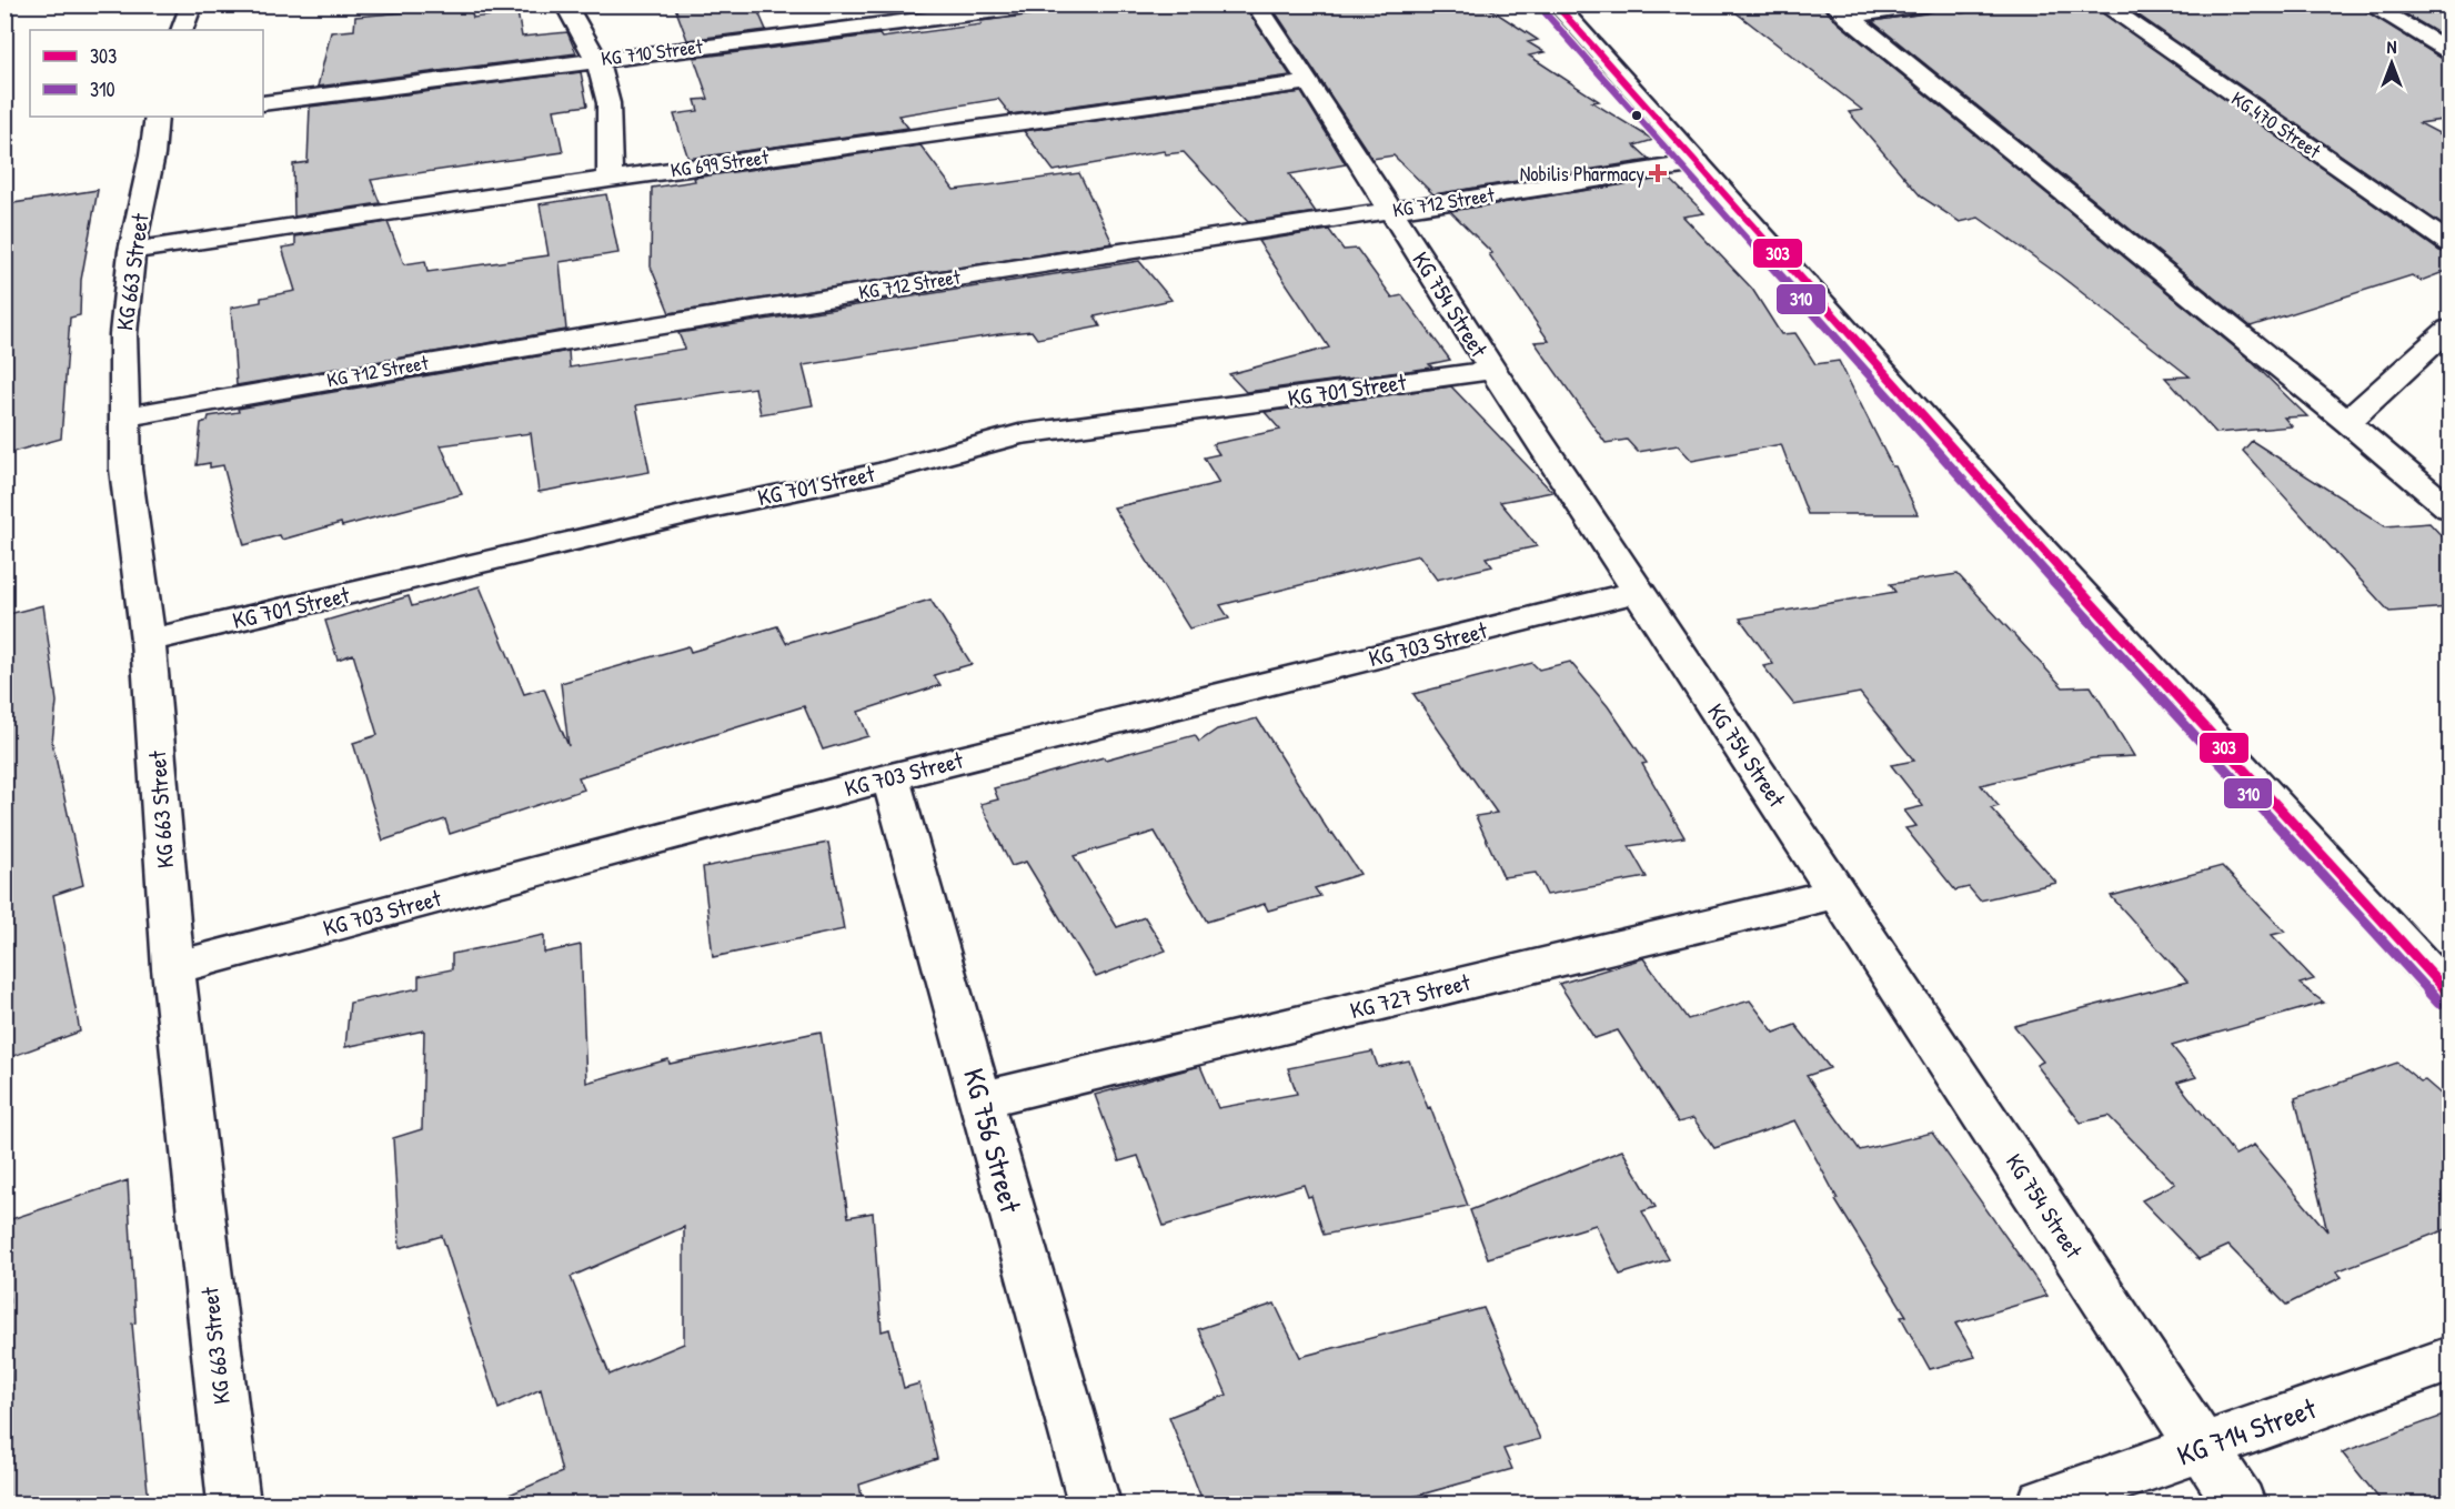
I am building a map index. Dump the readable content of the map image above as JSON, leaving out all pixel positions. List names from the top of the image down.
{
  "streets": {
    "street": [
      "KG 710 Street",
      "KG 470 Street",
      "KG 699 Street",
      "KG 712 Street",
      "KG 663 Street",
      "KG 754 Street",
      "KG 701 Street",
      "KG 703 Street",
      "KG 727 Street",
      "KG 756 Street",
      "KG 714 Street"
    ]
  },
  "crossings": [
    ["KG 699 Street", "KG 663 Street"],
    ["KG 699 Street", "KG 754 Street"],
    ["KG 712 Street", "KG 663 Street"],
    ["KG 712 Street", "KG 754 Street"],
    ["KG 663 Street", "KG 701 Street"],
    ["KG 663 Street", "KG 703 Street"],
    ["KG 754 Street", "KG 701 Street"],
    ["KG 754 Street", "KG 703 Street"],
    ["KG 754 Street", "KG 727 Street"],
    ["KG 754 Street", "KG 714 Street"],
    ["KG 703 Street", "KG 756 Street"],
    ["KG 727 Street", "KG 756 Street"]
  ],
  "places": {
    "health": ["Nobilis Pharmacy"]
  },
  "lines": ["transit line 303", "transit line 310"],
  "legend": ["303", "310"],
  "north": "top"
}
